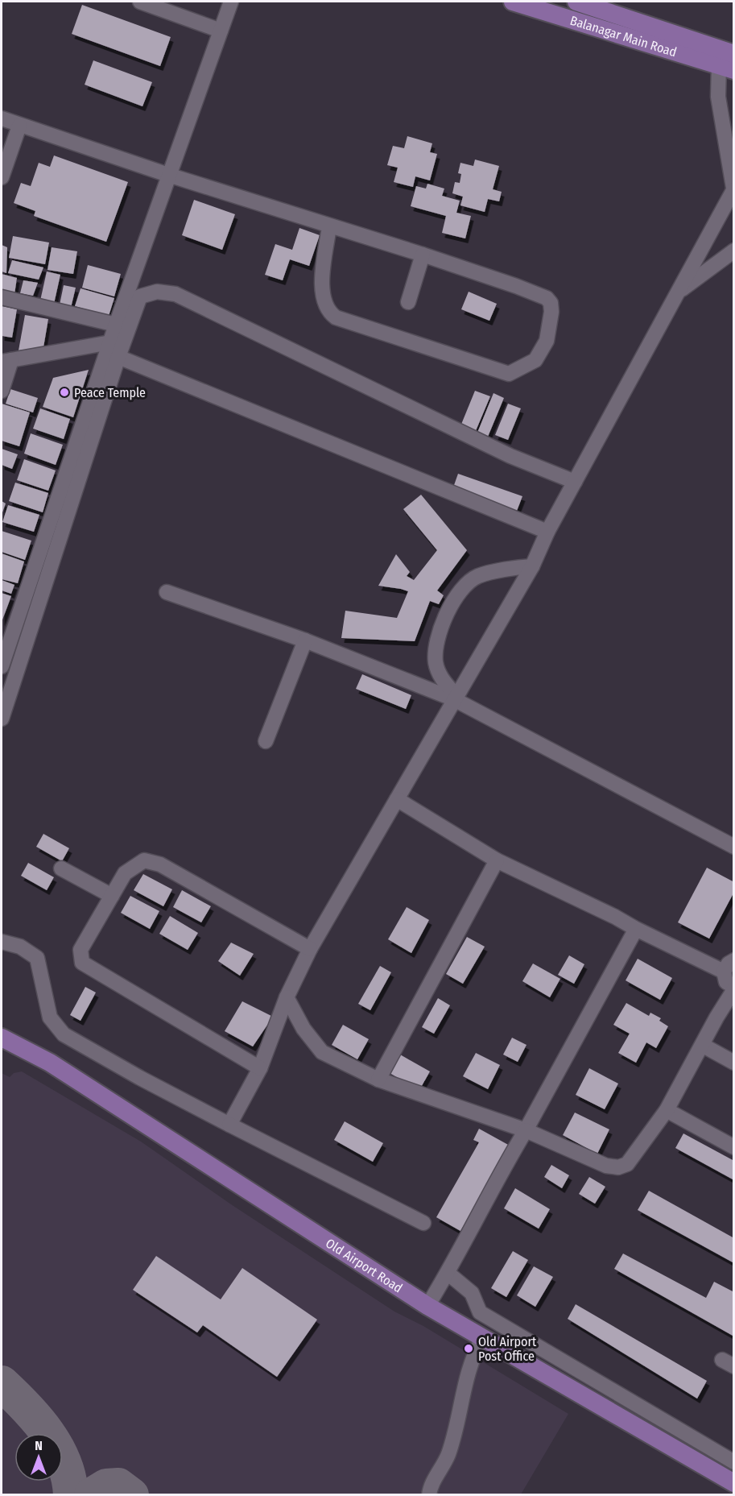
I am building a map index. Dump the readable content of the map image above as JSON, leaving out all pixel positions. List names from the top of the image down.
{
  "streets": {
    "main road": ["Balanagar Main Road", "Old Airport Road"]
  },
  "places": ["Peace Temple", "Old Airport Post Office"],
  "north": "top"
}
